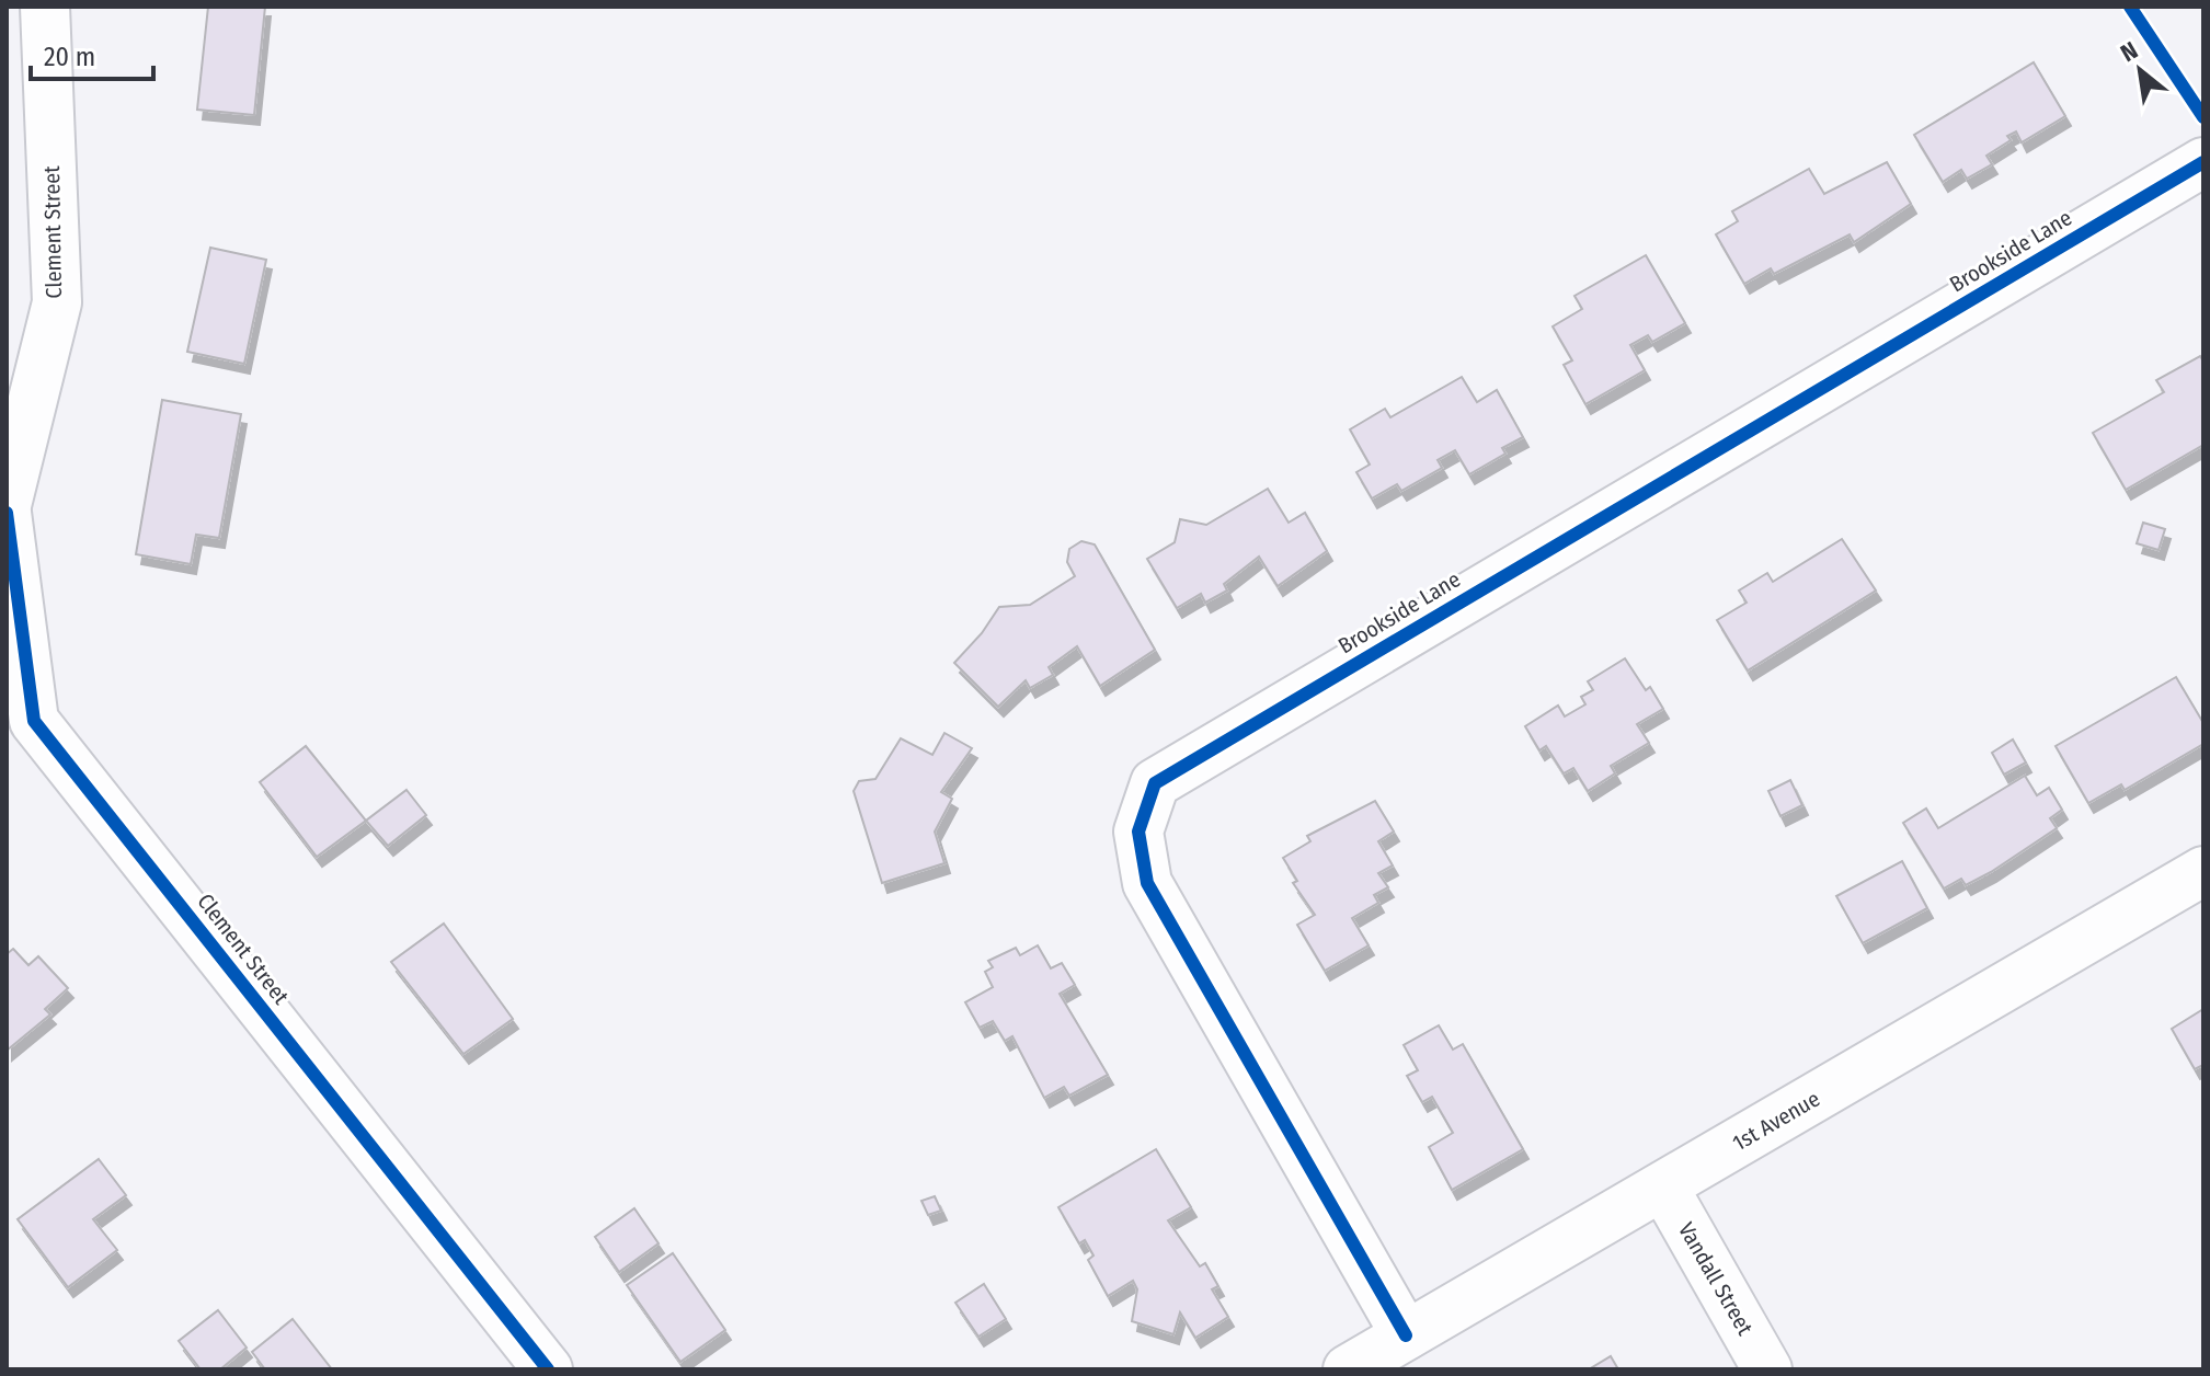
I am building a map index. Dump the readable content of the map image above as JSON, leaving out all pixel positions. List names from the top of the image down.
{
  "streets": {
    "street": [
      "Clement Street",
      "Brookside Lane",
      "1st Avenue",
      "Vandall Street"
    ]
  },
  "crossings": [
    ["Brookside Lane", "1st Avenue"],
    ["1st Avenue", "Vandall Street"]
  ],
  "scale_bar": "20 m",
  "north": "top left"
}
